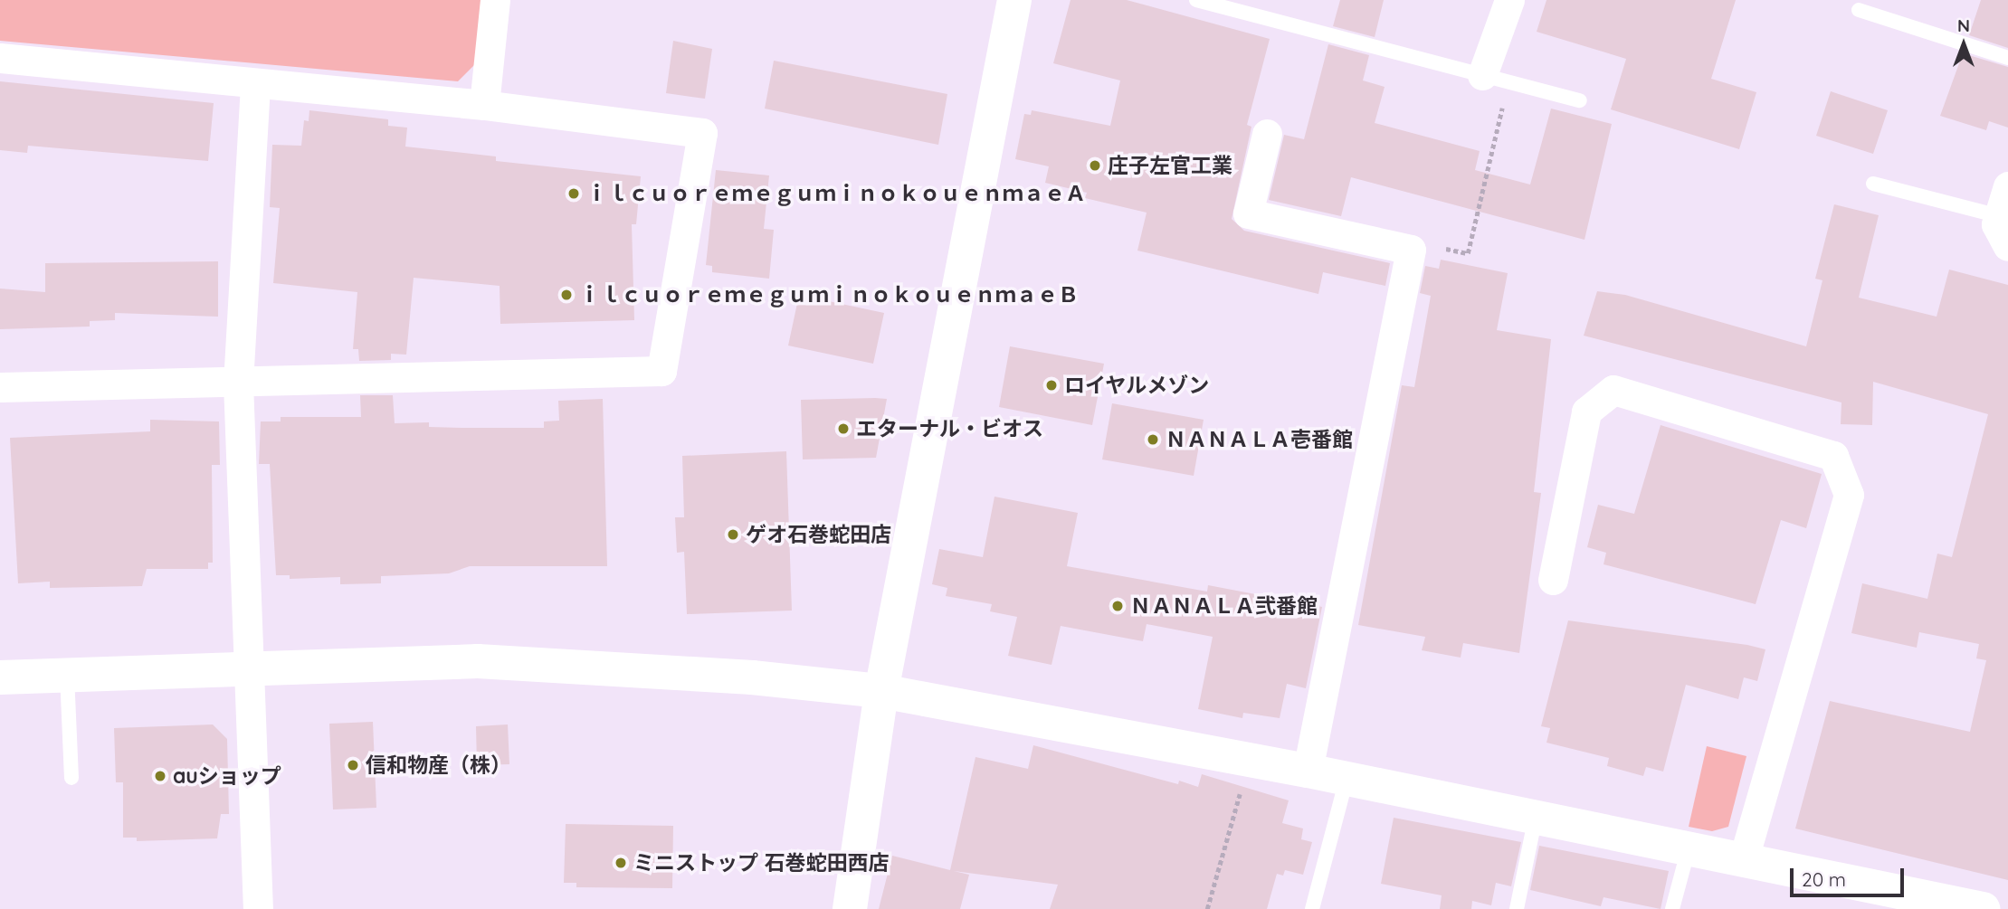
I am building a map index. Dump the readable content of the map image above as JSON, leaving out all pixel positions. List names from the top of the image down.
{
  "places": [
    "庄子左官工業",
    "ｉｌｃｕｏｒｅｍｅｇｕｍｉｎｏｋｏｕｅｎｍａｅＡ",
    "ｉｌｃｕｏｒｅｍｅｇｕｍｉｎｏｋｏｕｅｎｍａｅＢ",
    "ロイヤルメゾン",
    "エターナル・ビオス",
    "ＮＡＮＡＬＡ壱番館",
    "ゲオ石巻蛇田店",
    "ＮＡＮＡＬＡ弐番館",
    "信和物産（株）",
    "auショップ",
    "ミニストップ 石巻蛇田西店"
  ],
  "scale_bar": "20 m",
  "north": "top"
}
